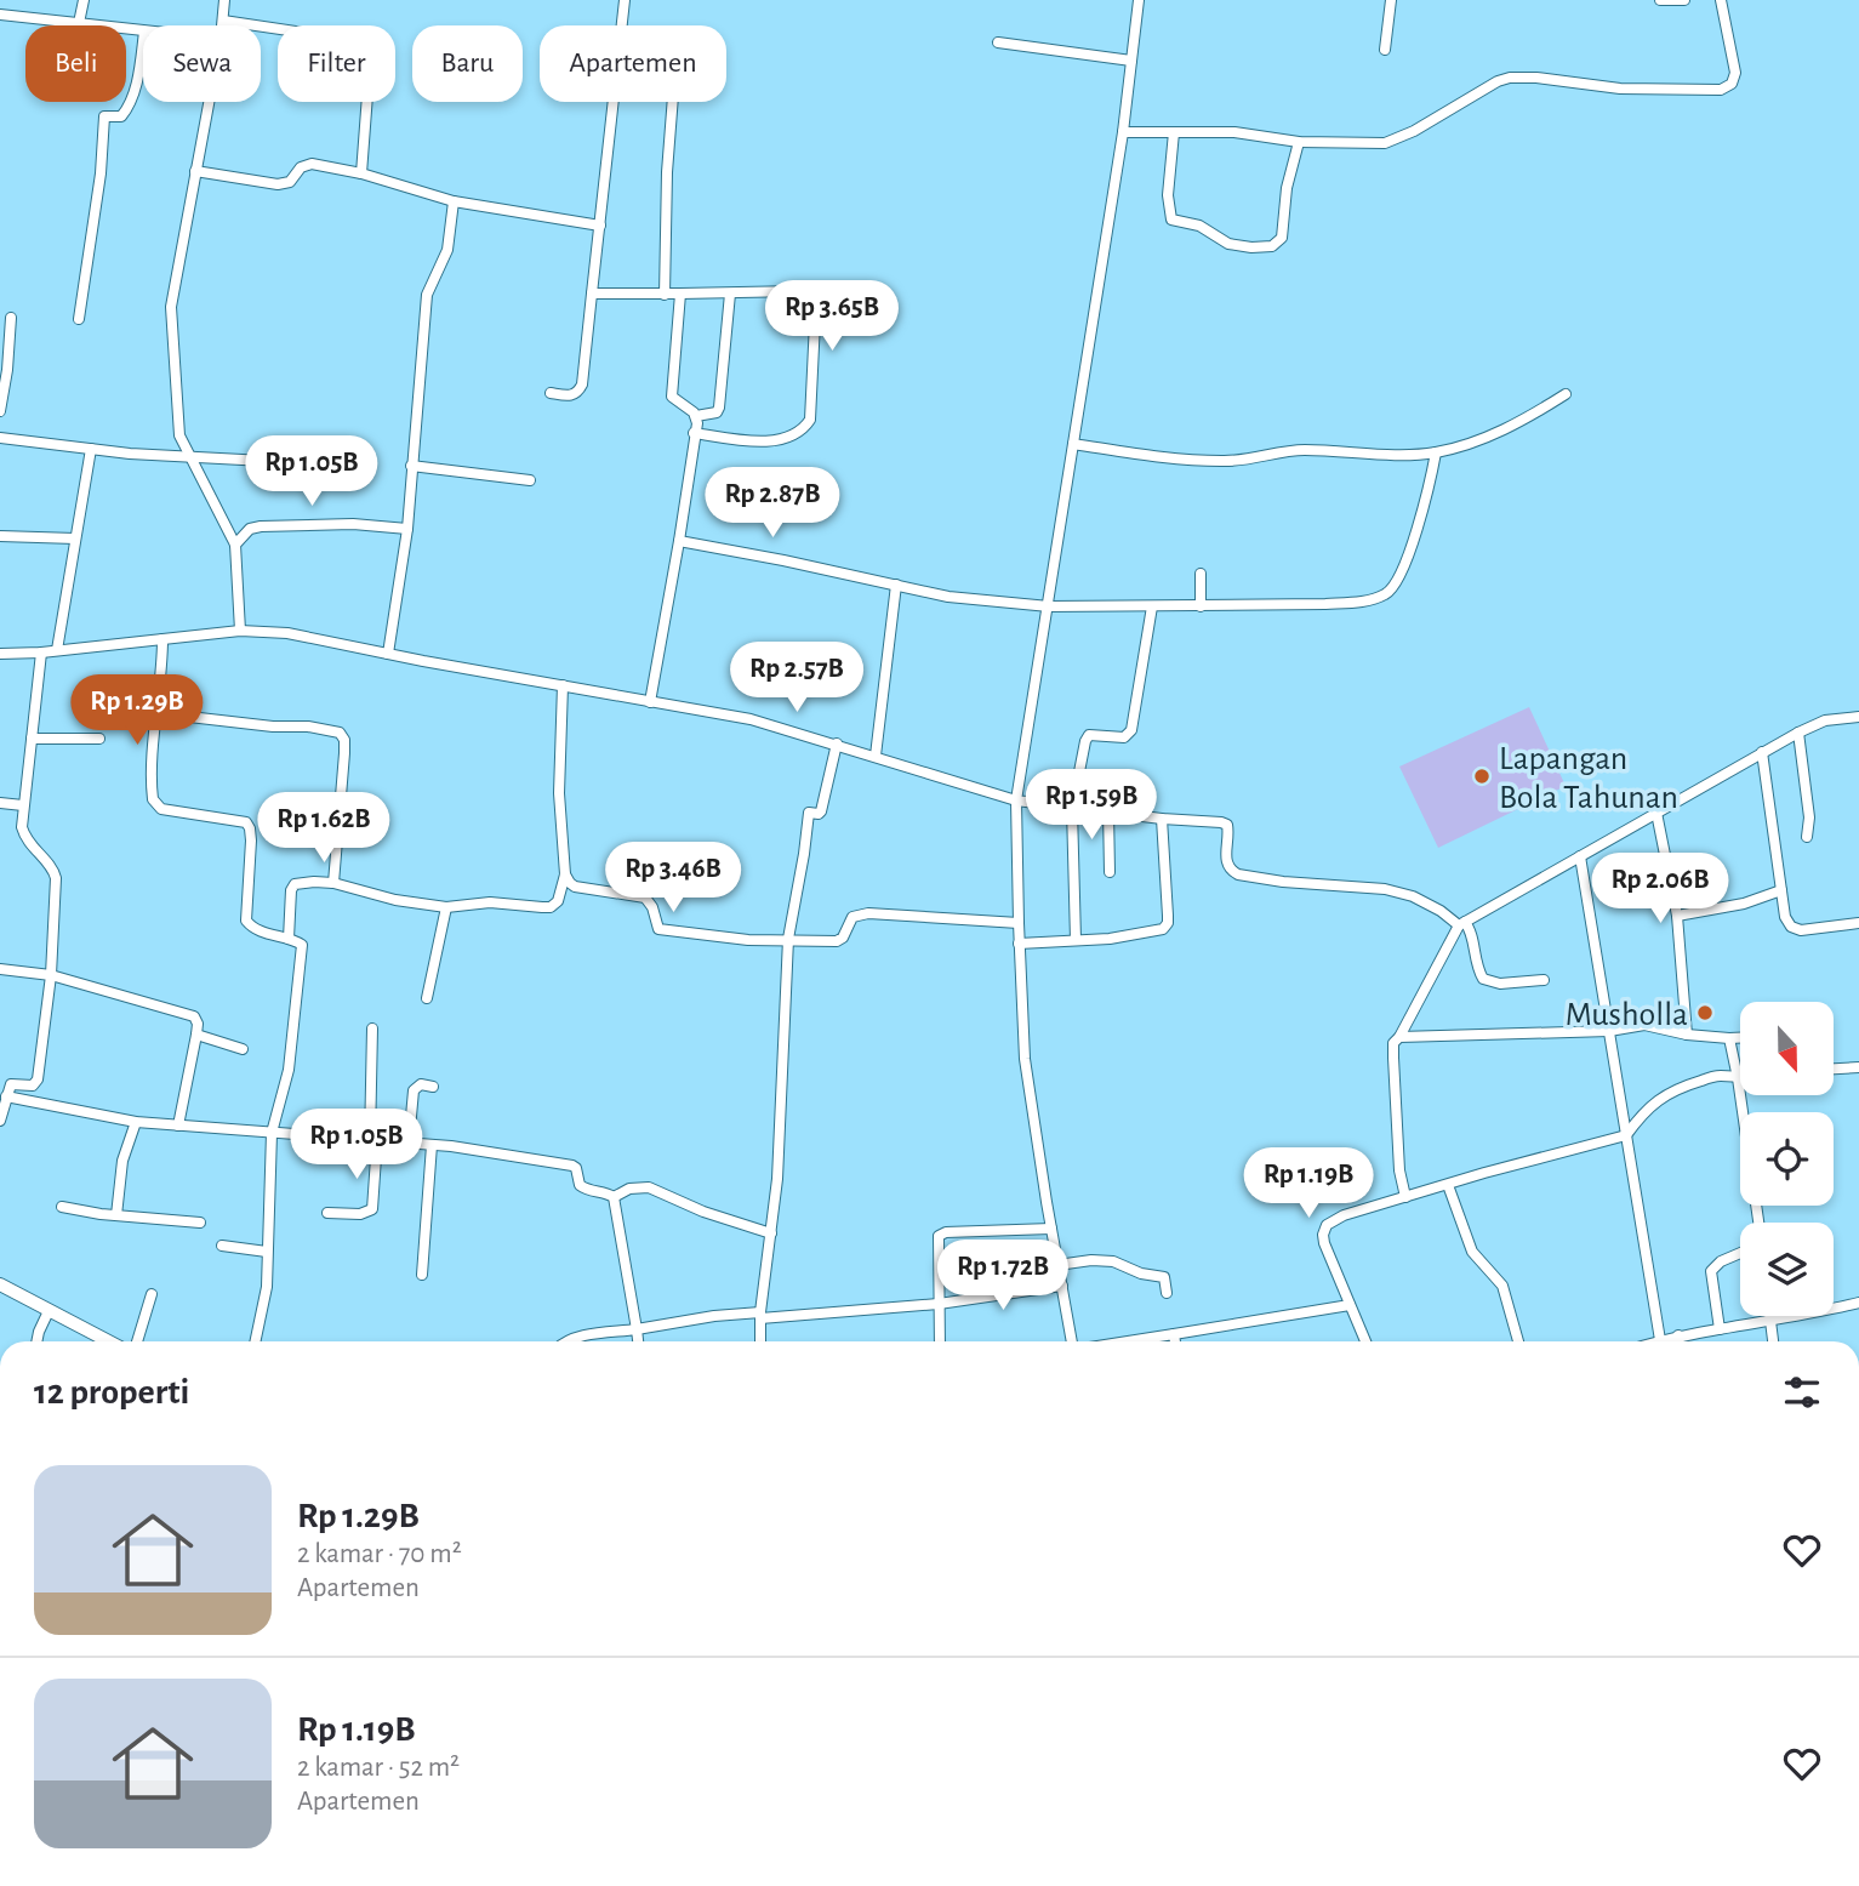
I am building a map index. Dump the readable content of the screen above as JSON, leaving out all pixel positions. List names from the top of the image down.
{
  "places": ["Lapangan Bola Tahunan", "Musholla"],
  "north": "bottom",
  "page": {
    "chip": [
      "Beli",
      "Sewa",
      "Filter",
      "Baru",
      "Apartemen"
    ],
    "price": [
      "Rp 3.65B",
      "Rp 1.05B",
      "Rp 2.87B",
      "Rp 2.57B",
      "Rp 1.29B",
      "Rp 1.59B",
      "Rp 1.62B",
      "Rp 3.46B",
      "Rp 2.06B",
      "Rp 1.05B",
      "Rp 1.19B",
      "Rp 1.72B"
    ],
    "heading": "12 properti",
    "list": [
      {
        "name": "Rp 1.29B",
        "note": "2 kamar · 70 m² · Apartemen"
      },
      {
        "name": "Rp 1.19B",
        "note": "2 kamar · 52 m² · Apartemen"
      }
    ]
  }
}
